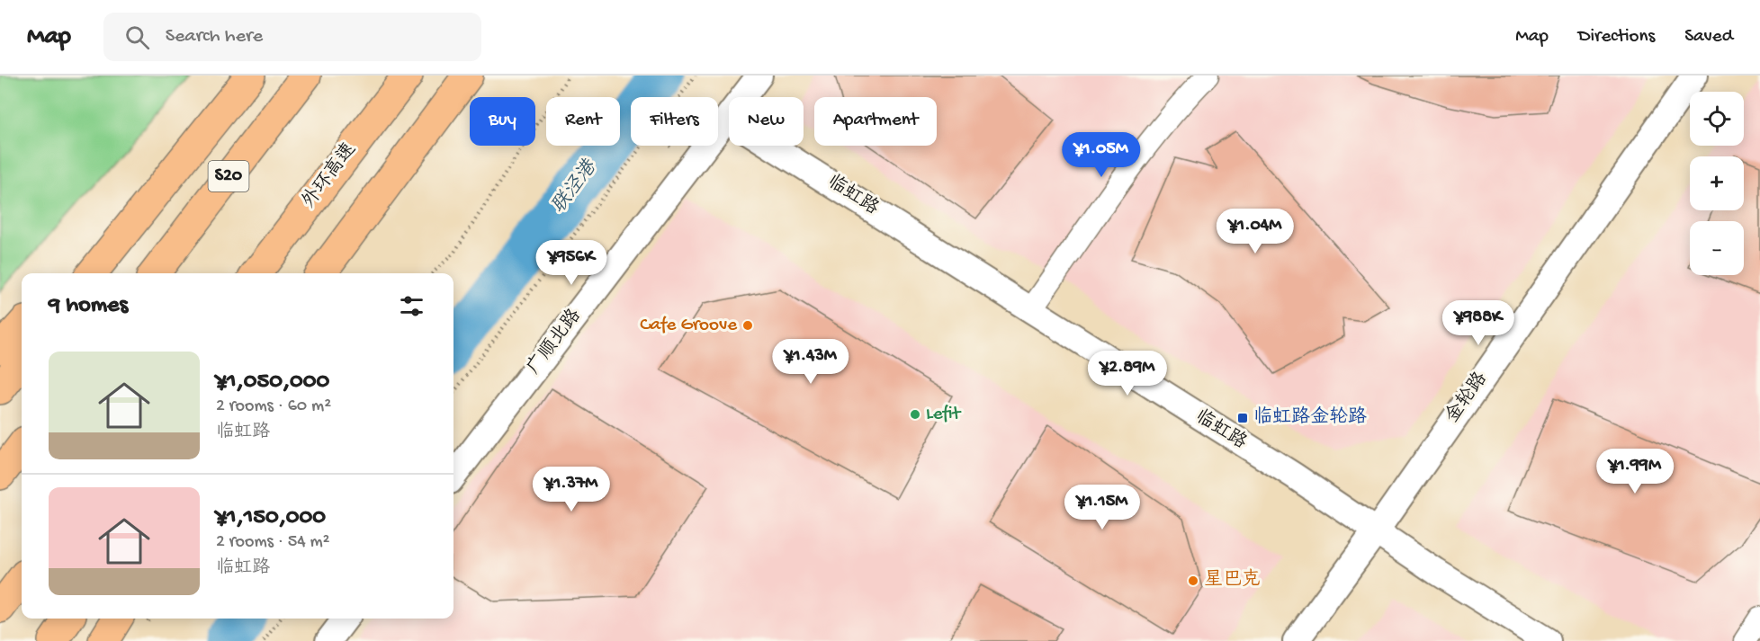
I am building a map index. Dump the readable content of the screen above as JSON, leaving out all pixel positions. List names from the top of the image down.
{
  "streets": {
    "highway": ["S20", "外环高速"],
    "street": ["临虹路", "广顺北路", "金轮路"]
  },
  "crossings": [
    ["临虹路", "广顺北路"],
    ["临虹路", "金轮路"]
  ],
  "water": ["联泾港"],
  "places": {
    "other": ["Cafe Groove", "Lefit", "星巴克"],
    "transit": ["临虹路金轮路"]
  },
  "page": {
    "header": "Map",
    "search": "Search here",
    "nav": ["Map", "Directions", "Saved"],
    "map_buttons": ["+", "−"],
    "chip": [
      "Buy",
      "Rent",
      "Filters",
      "New",
      "Apartment"
    ],
    "price": [
      "¥1.05M",
      "¥1.04M",
      "¥956K",
      "¥988K",
      "¥1.43M",
      "¥2.89M",
      "¥1.99M",
      "¥1.37M",
      "¥1.15M"
    ],
    "heading": "9 homes",
    "list": [
      {
        "name": "¥1,050,000",
        "note": "2 rooms · 60 m² · 临虹路"
      },
      {
        "name": "¥1,150,000",
        "note": "2 rooms · 54 m² · 临虹路"
      }
    ]
  }
}
